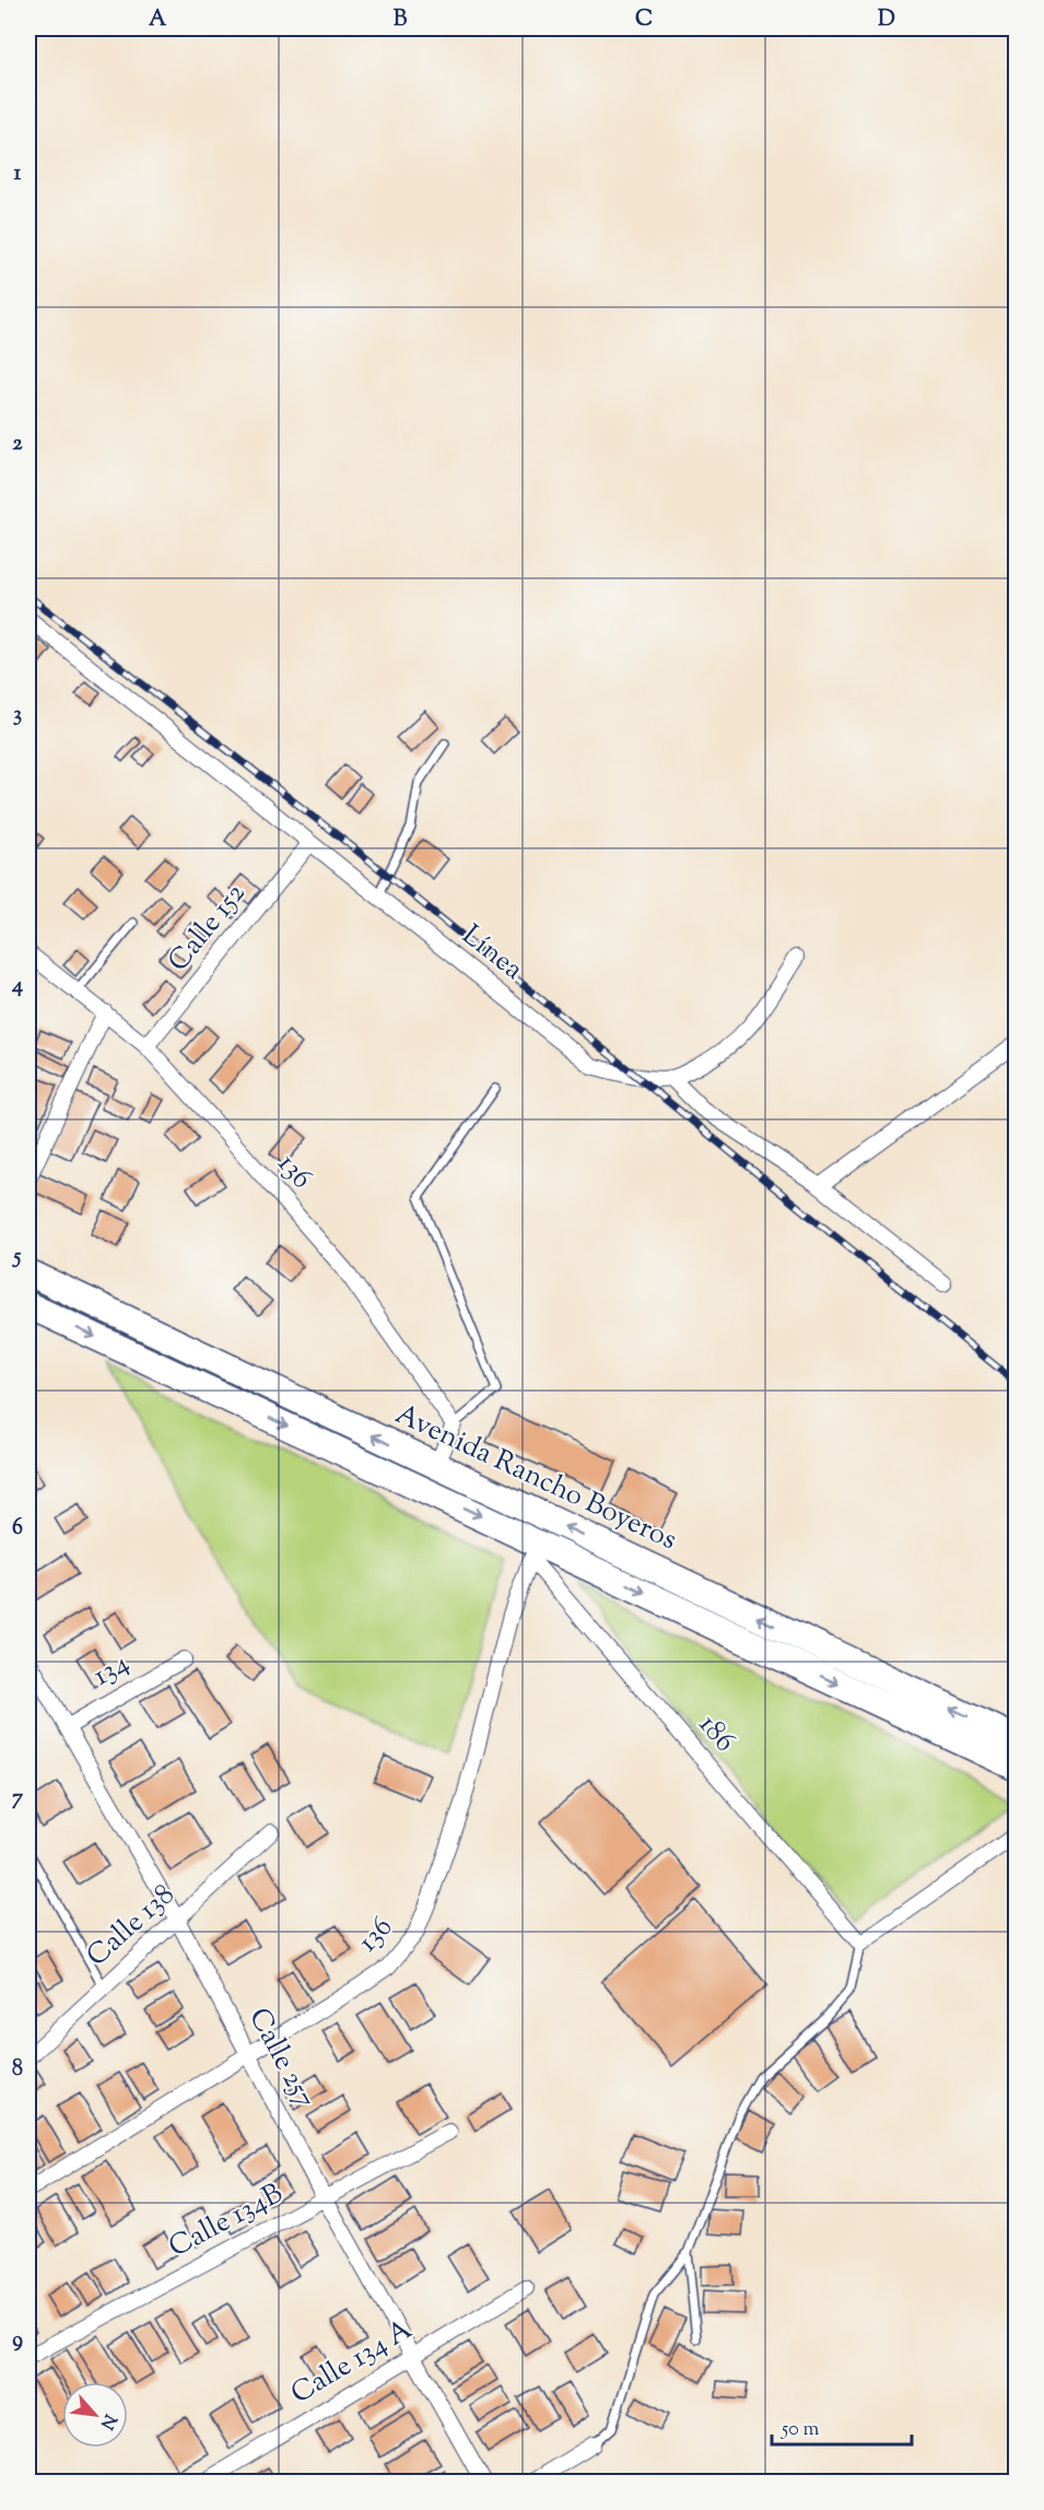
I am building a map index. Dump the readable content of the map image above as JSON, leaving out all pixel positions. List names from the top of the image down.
{
  "streets": {
    "highway": ["Avenida Rancho Boyeros"],
    "street": [
      "Calle 152",
      "Línea",
      "136",
      "134",
      "186",
      "Calle 138",
      "Calle 257",
      "Calle 134B",
      "Calle 134 A"
    ]
  },
  "crossings": [
    ["Calle 152", "Línea"],
    ["Calle 152", "136"],
    ["136", "Avenida Rancho Boyeros"],
    ["136", "186"],
    ["136", "Calle 257"],
    ["Avenida Rancho Boyeros", "186"],
    ["134", "Calle 257"],
    ["Calle 138", "Calle 257"],
    ["Calle 257", "Calle 134B"],
    ["Calle 257", "Calle 134 A"]
  ],
  "scale_bar": "50 m",
  "north": "bottom right",
  "grid": {
    "columns": [
      "A",
      "B",
      "C",
      "D"
    ],
    "rows": [
      "1",
      "2",
      "3",
      "4",
      "5",
      "6",
      "7",
      "8",
      "9"
    ]
  }
}
